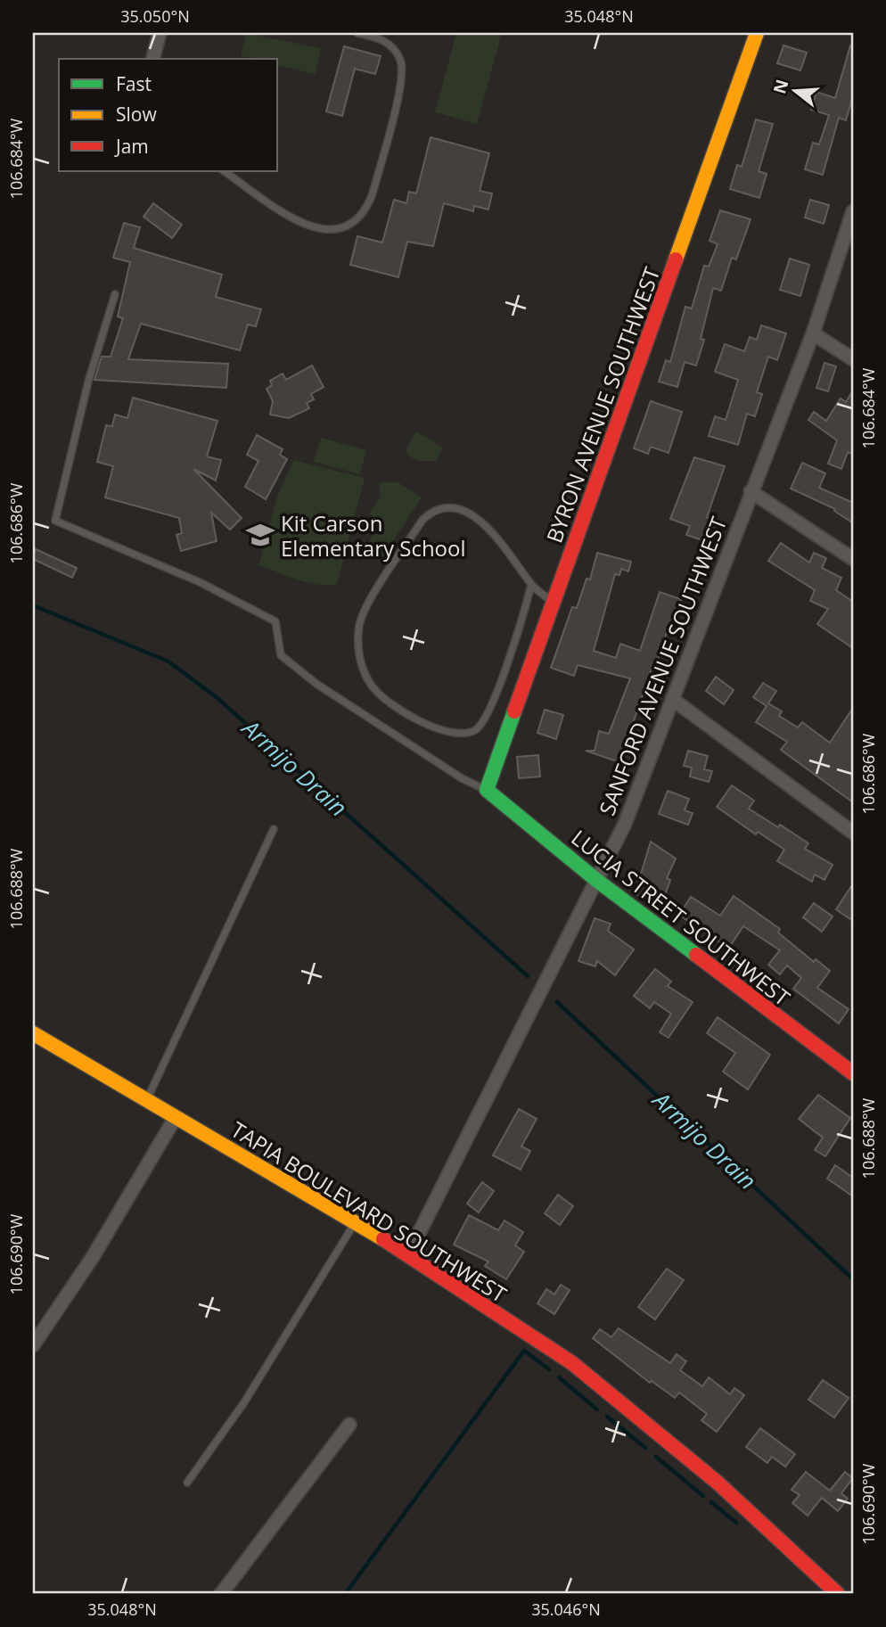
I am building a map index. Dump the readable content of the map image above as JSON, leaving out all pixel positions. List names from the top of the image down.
{
  "streets": {
    "street": [
      "BYRON AVENUE SOUTHWEST",
      "SANFORD AVENUE SOUTHWEST",
      "LUCIA STREET SOUTHWEST",
      "TAPIA BOULEVARD SOUTHWEST"
    ]
  },
  "crossings": [
    ["BYRON AVENUE SOUTHWEST", "LUCIA STREET SOUTHWEST"],
    ["SANFORD AVENUE SOUTHWEST", "LUCIA STREET SOUTHWEST"],
    ["SANFORD AVENUE SOUTHWEST", "TAPIA BOULEVARD SOUTHWEST"]
  ],
  "water": ["Armijo Drain"],
  "places": {
    "school or university": ["Kit Carson Elementary School"]
  },
  "legend": ["Fast", "Slow", "Jam"],
  "north": "left",
  "coordinates": [
    "35.050°N",
    "35.048°N",
    "106.684°W",
    "106.686°W",
    "106.688°W",
    "106.690°W",
    "35.046°N"
  ]
}
